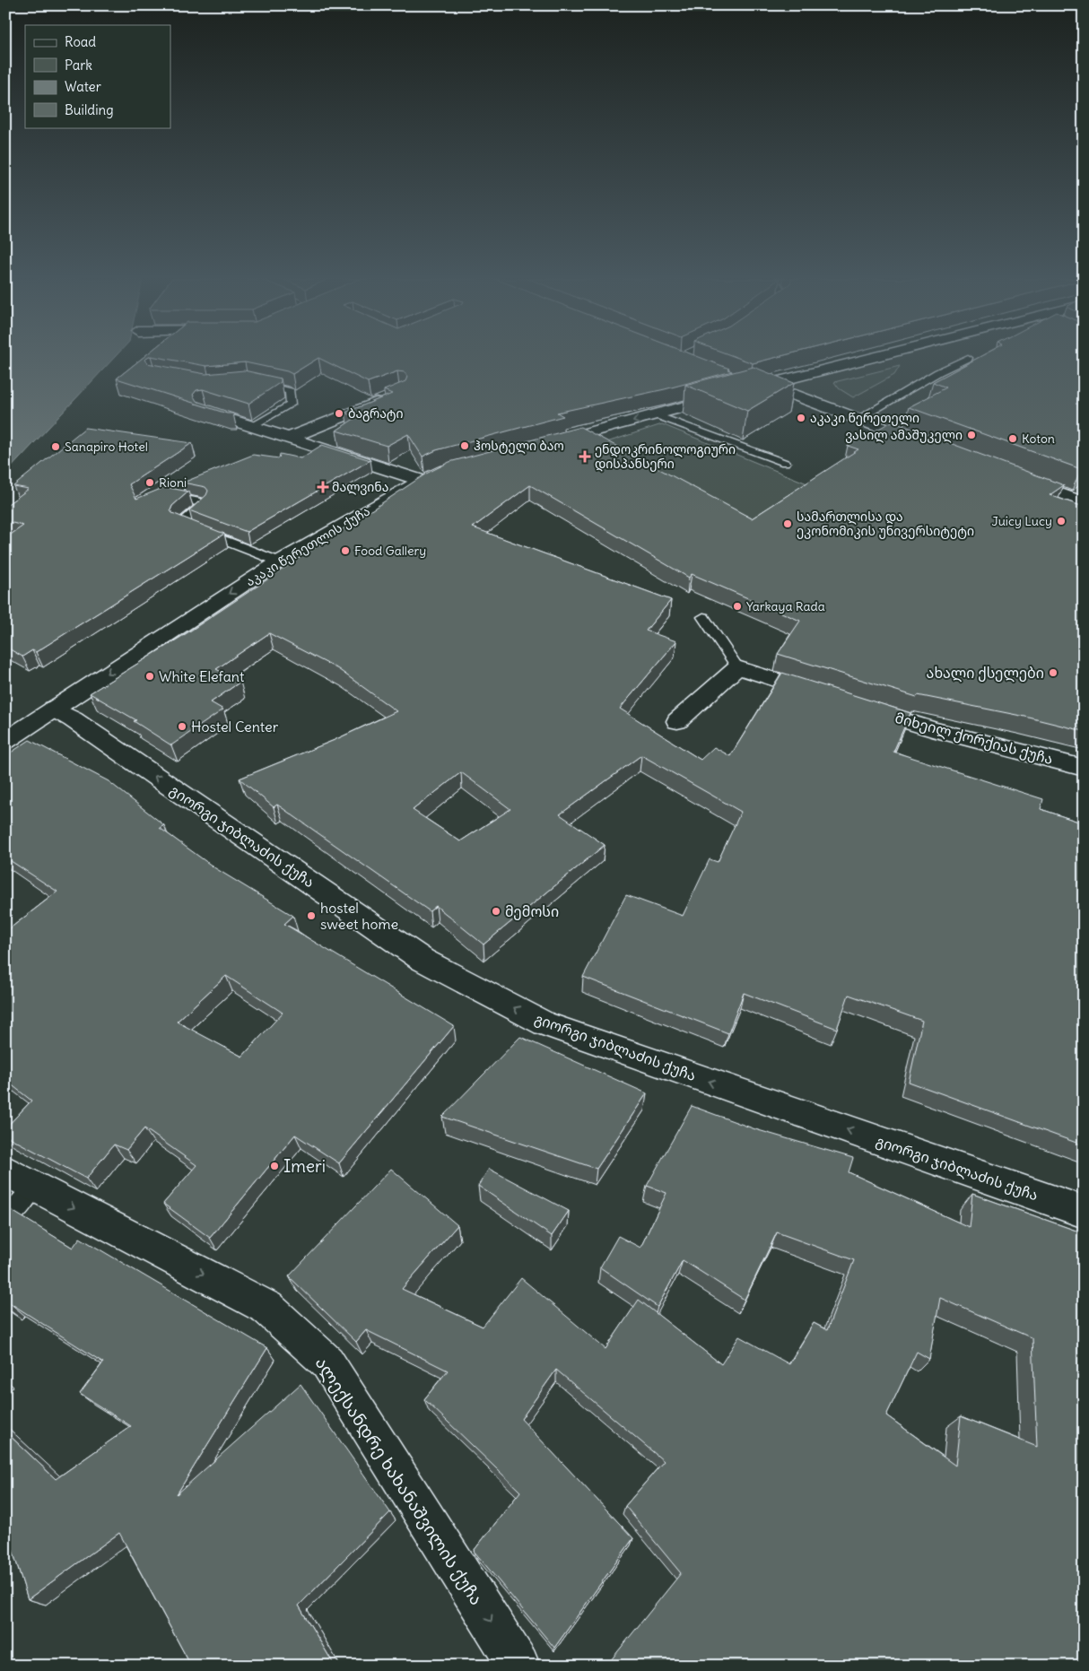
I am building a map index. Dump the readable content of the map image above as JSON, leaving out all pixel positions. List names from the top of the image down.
{
  "streets": {
    "street": [
      "აკაკი წერეთლის ქუჩა",
      "მიხეილ ქორქიას ქუჩა",
      "გიორგი ჯიბლაძის ქუჩა",
      "ალექსანდრე ხახანაშვილის ქუჩა"
    ]
  },
  "crossings": [
    ["აკაკი წერეთლის ქუჩა", "გიორგი ჯიბლაძის ქუჩა"]
  ],
  "one_way": ["აკაკი წერეთლის ქუჩა", "გიორგი ჯიბლაძის ქუჩა", "ალექსანდრე ხახანაშვილის ქუჩა"],
  "places": {
    "other": [
      "ბაგრატი",
      "აკაკი წერეთელი",
      "ვასილ ამაშუკელი",
      "Koton",
      "ჰოსტელი ბაო",
      "Sanapiro Hotel",
      "Rioni",
      "Juicy Lucy",
      "სამართლისა და ეკონომიკის უნივერსიტეტი",
      "Food Gallery",
      "Yarkaya Rada",
      "ახალი ქსელები",
      "White Elefant",
      "Hostel Center",
      "მემოსი",
      "hostel sweet home",
      "Imeri"
    ],
    "health": ["ენდოკრინოლოგიური დისპანსერი", "მალვინა"]
  },
  "legend": [
    "Road",
    "Park",
    "Water",
    "Building"
  ]
}
